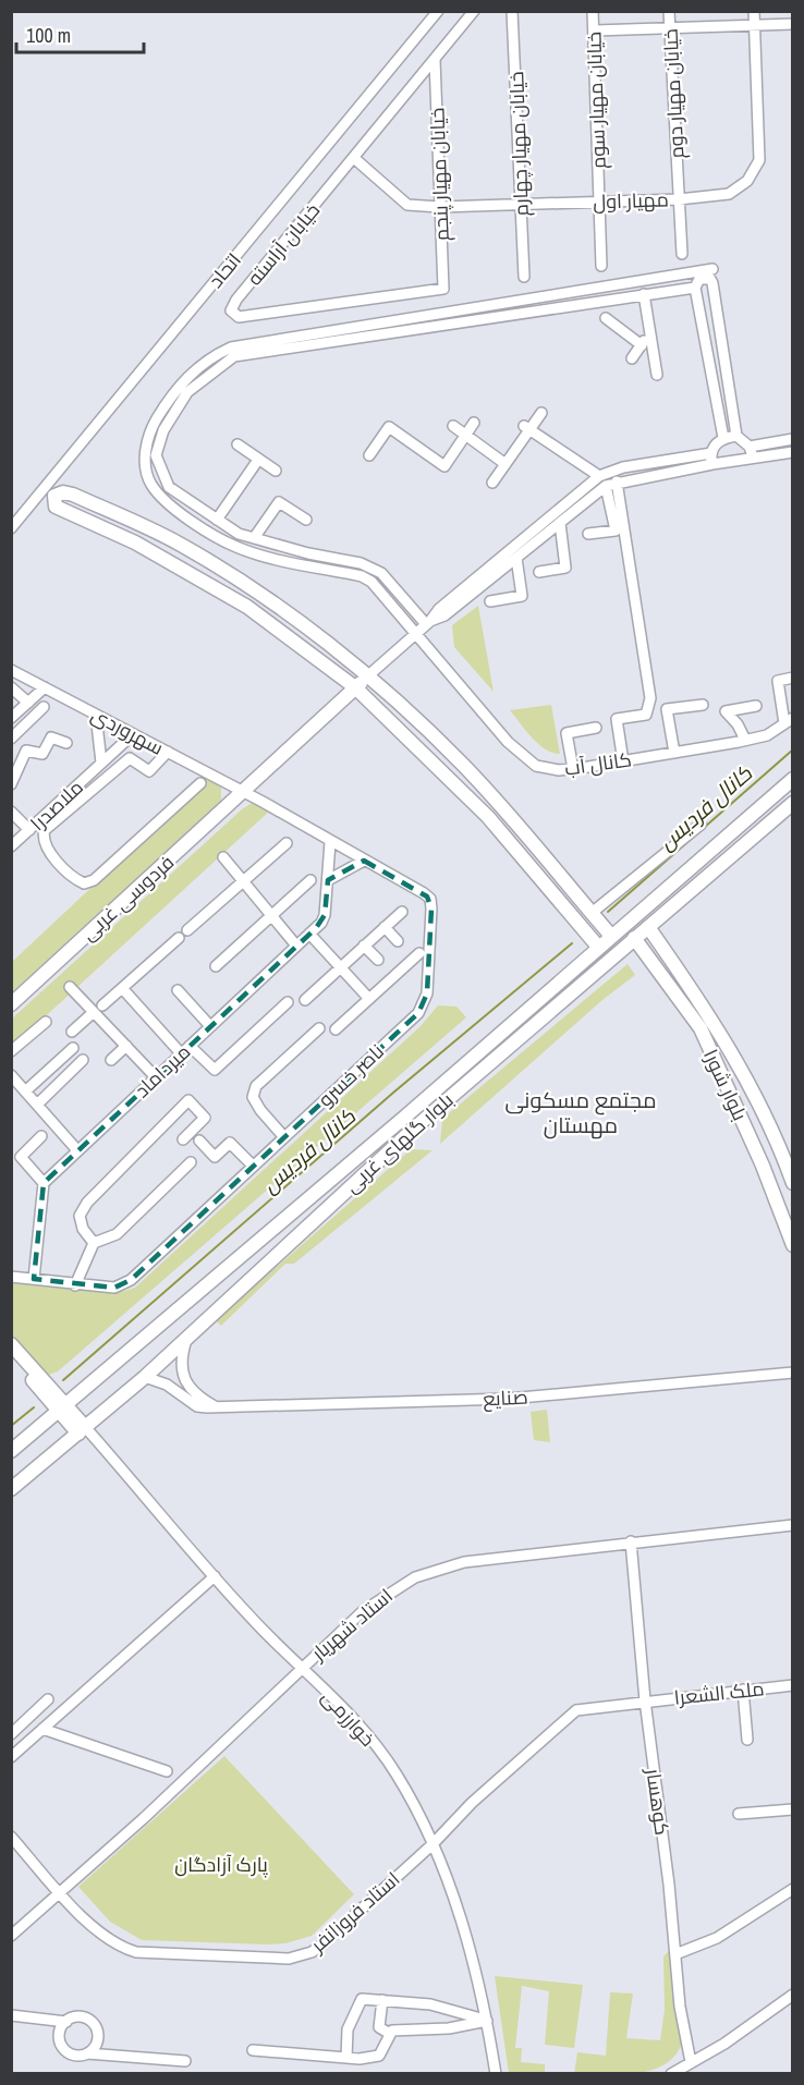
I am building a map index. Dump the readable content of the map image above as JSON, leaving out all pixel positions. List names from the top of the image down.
{
  "streets": {
    "main road": ["فردوسی غربی", "بلوار شورا", "بلوار گلهای غربی"],
    "street": [
      "خیابان مهیار دوم",
      "خیابان مهیار سوم",
      "خیابان مهیار چهارم",
      "خیابان مهیار پنجم",
      "مهیار اول",
      "خیابان آراسته",
      "اتحاد",
      "سهروردی",
      "کانال آب",
      "ملاصدرا",
      "میرداماد",
      "ناصر خسرو",
      "صنایع",
      "استاد شهریار",
      "ملک الشعرا",
      "خوارزمی",
      "کوهسار",
      "استاد فروزانفر"
    ]
  },
  "crossings": [
    ["خیابان مهیار دوم", "مهیار اول"],
    ["خیابان مهیار سوم", "مهیار اول"],
    ["خیابان مهیار چهارم", "مهیار اول"],
    ["خیابان مهیار پنجم", "مهیار اول"],
    ["خیابان مهیار پنجم", "خیابان آراسته"],
    ["مهیار اول", "خیابان آراسته"],
    ["سهروردی", "ملاصدرا"],
    ["سهروردی", "فردوسی غربی"],
    ["سهروردی", "ناصر خسرو"],
    ["فردوسی غربی", "ناصر خسرو"],
    ["میرداماد", "ناصر خسرو"],
    ["بلوار شورا", "بلوار گلهای غربی"],
    ["بلوار گلهای غربی", "صنایع"],
    ["بلوار گلهای غربی", "خوارزمی"],
    ["استاد شهریار", "خوارزمی"],
    ["استاد شهریار", "کوهسار"],
    ["استاد شهریار", "استاد فروزانفر"],
    ["ملک الشعرا", "کوهسار"],
    ["ملک الشعرا", "استاد فروزانفر"],
    ["خوارزمی", "استاد فروزانفر"],
    ["کوهسار", "استاد فروزانفر"]
  ],
  "districts": ["مجتمع مسکونی مهستان"],
  "water": ["کانال فردیس"],
  "parks": ["پارک آزادگان"],
  "scale_bar": "100 m"
}
